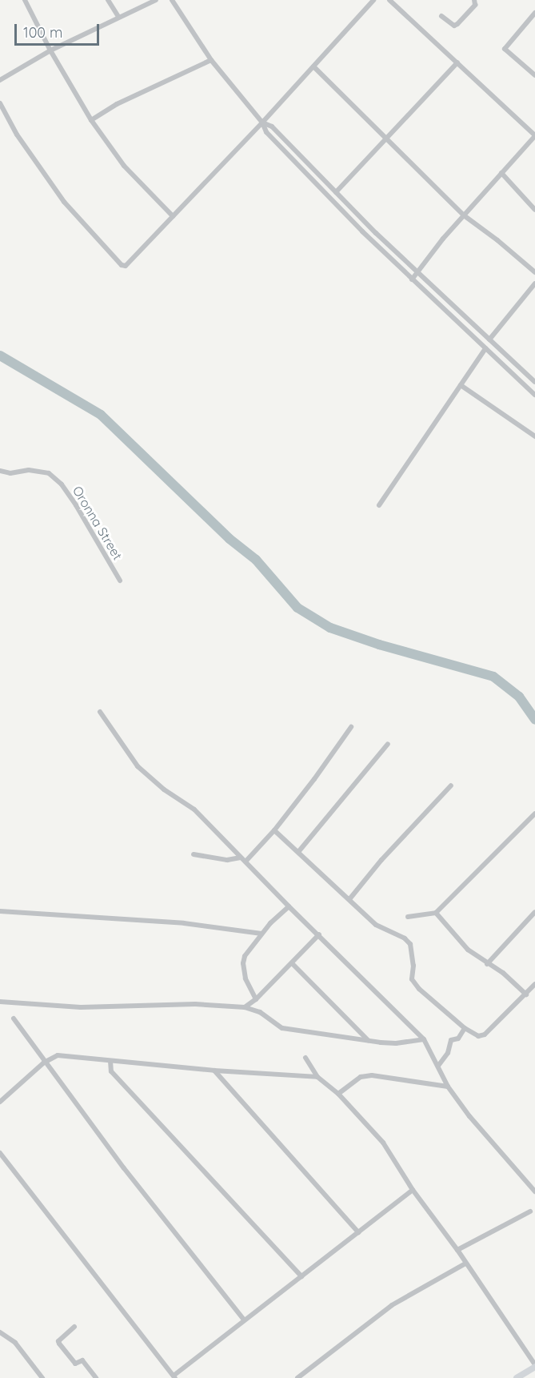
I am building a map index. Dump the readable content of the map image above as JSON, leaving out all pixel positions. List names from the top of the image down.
{
  "streets": {
    "street": ["Oronna Street"]
  },
  "scale_bar": "100 m"
}
